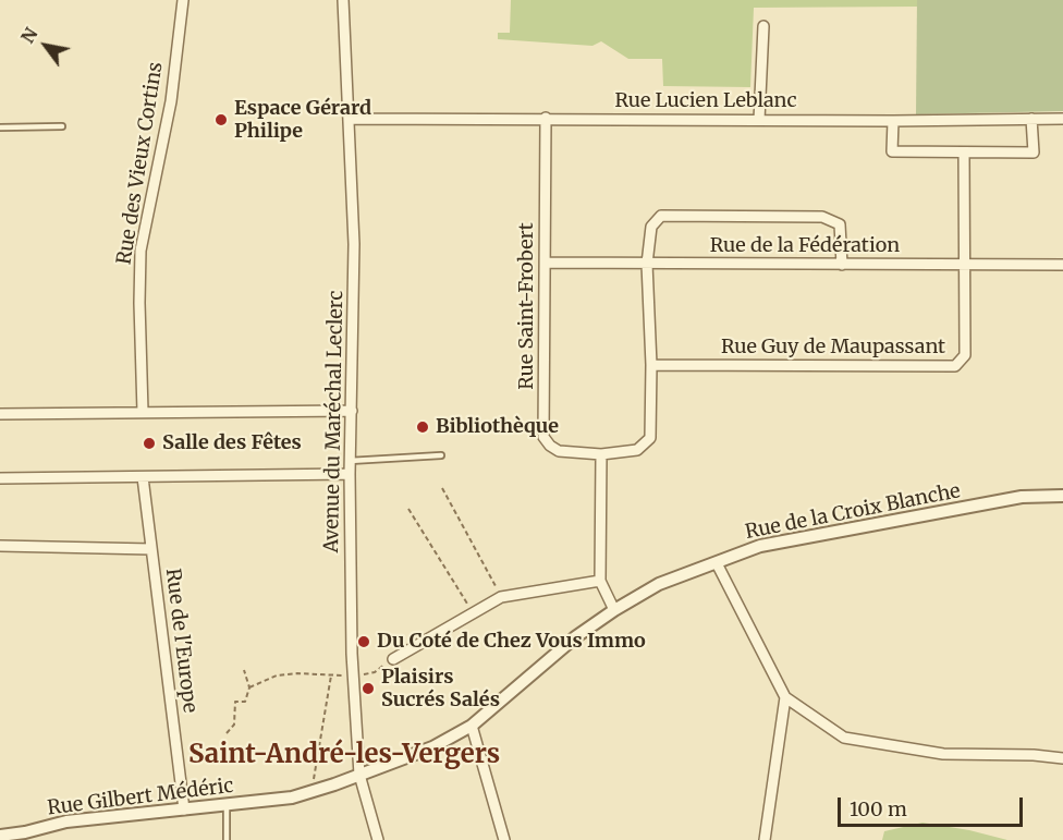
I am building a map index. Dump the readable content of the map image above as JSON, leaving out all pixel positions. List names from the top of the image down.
{
  "streets": {
    "street": [
      "Rue Lucien Leblanc",
      "Rue des Vieux Cortins",
      "Rue de la Fédération",
      "Rue Saint-Frobert",
      "Rue Guy de Maupassant",
      "Avenue du Maréchal Leclerc",
      "Rue de la Croix Blanche",
      "Rue de l'Europe",
      "Rue Gilbert Médéric"
    ]
  },
  "crossings": [
    ["Rue Lucien Leblanc", "Rue Saint-Frobert"],
    ["Rue Lucien Leblanc", "Avenue du Maréchal Leclerc"],
    ["Rue de la Fédération", "Rue Saint-Frobert"],
    ["Rue de la Fédération", "Rue Guy de Maupassant"],
    ["Rue Saint-Frobert", "Rue Guy de Maupassant"],
    ["Avenue du Maréchal Leclerc", "Rue de la Croix Blanche"],
    ["Avenue du Maréchal Leclerc", "Rue Gilbert Médéric"],
    ["Rue de la Croix Blanche", "Rue Gilbert Médéric"],
    ["Rue de l'Europe", "Rue Gilbert Médéric"]
  ],
  "districts": ["Saint-André-les-Vergers"],
  "places": [
    "Espace Gérard Philipe",
    "Bibliothèque",
    "Salle des Fêtes",
    "Du Coté de Chez Vous Immo",
    "Plaisirs Sucrés Salés"
  ],
  "scale_bar": "100 m",
  "north": "top left"
}
